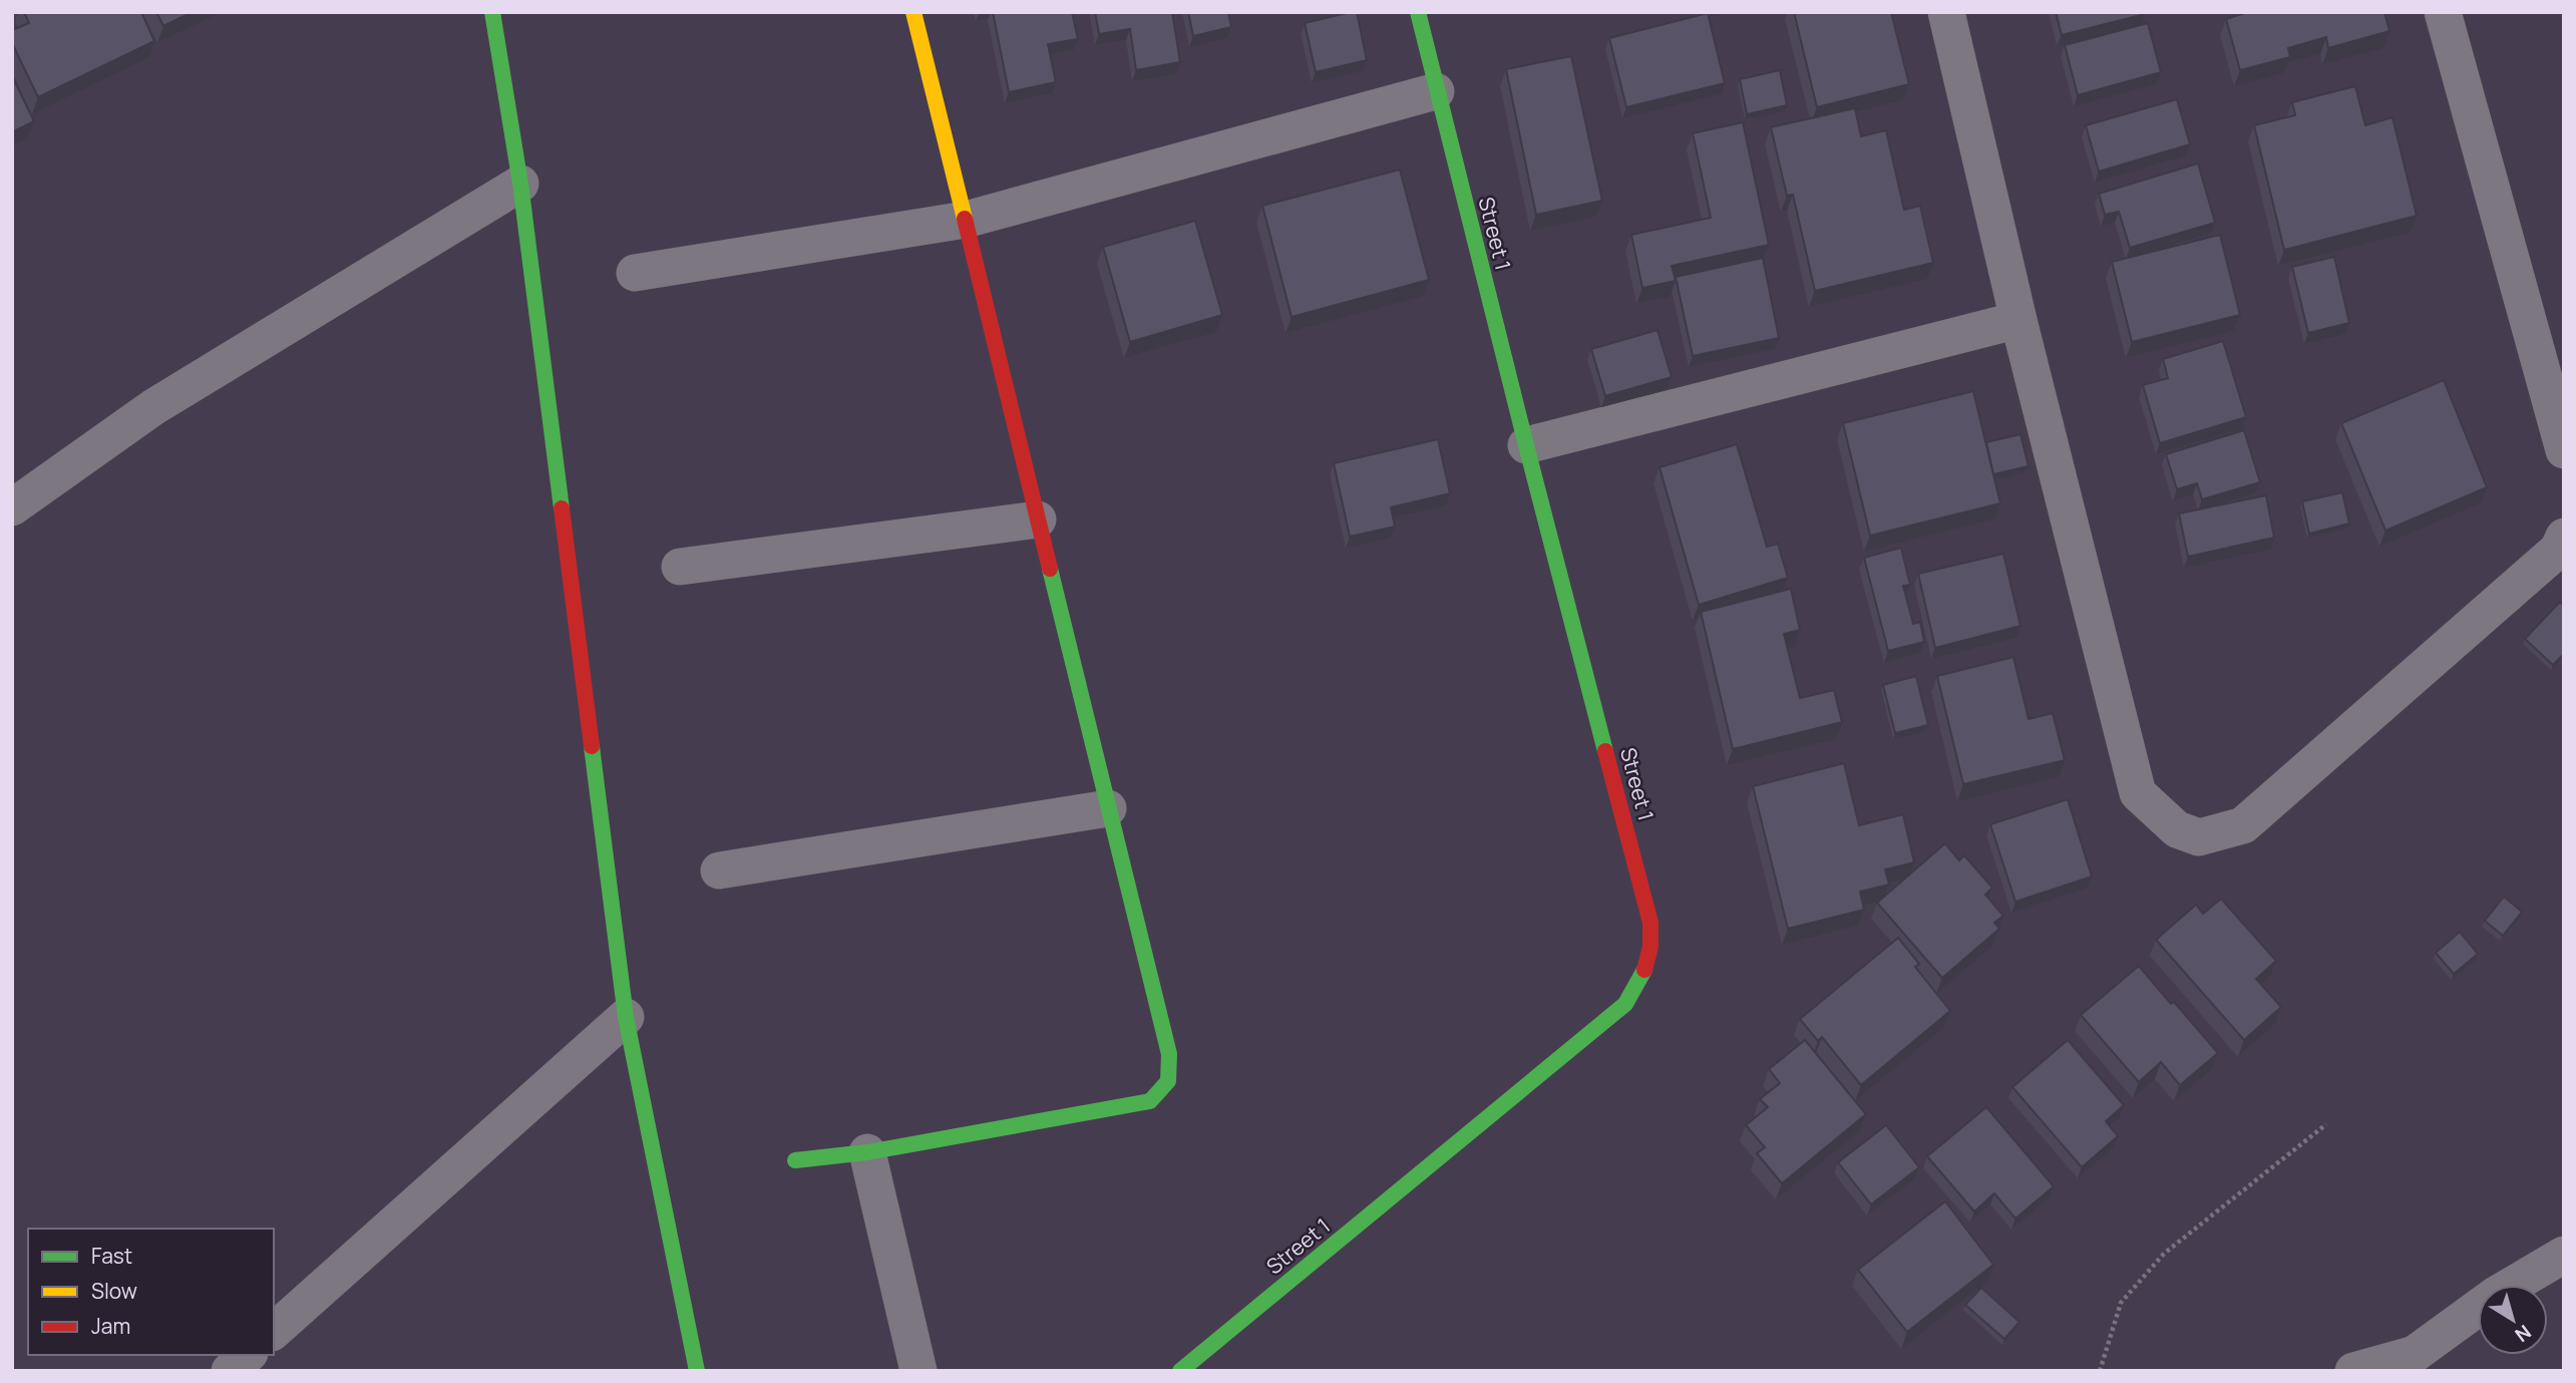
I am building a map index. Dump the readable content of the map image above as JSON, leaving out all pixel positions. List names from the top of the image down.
{
  "streets": {
    "street": ["Street 1"]
  },
  "legend": ["Fast", "Slow", "Jam"],
  "north": "bottom right"
}
